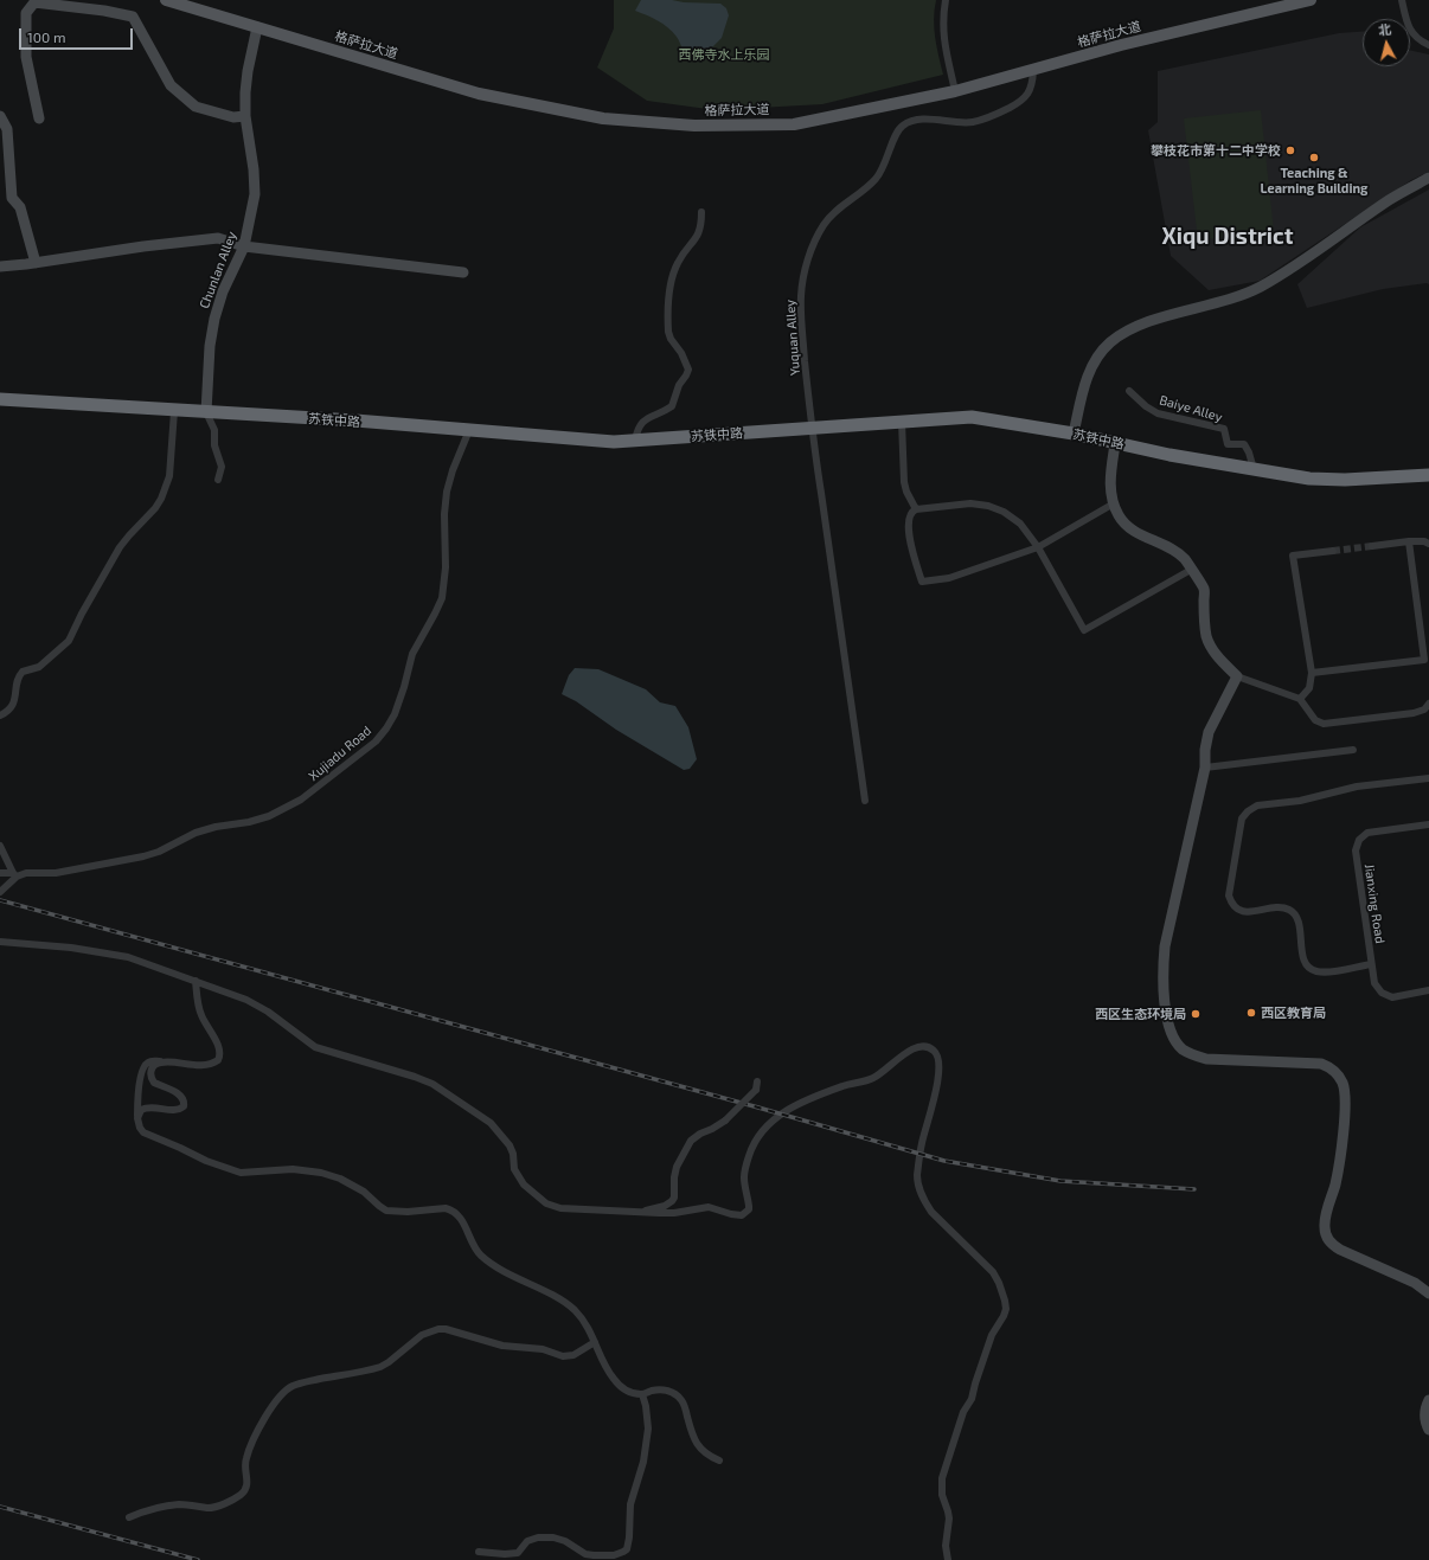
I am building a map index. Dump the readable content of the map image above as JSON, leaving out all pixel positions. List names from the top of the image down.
{
  "streets": {
    "highway": ["苏铁中路"],
    "main road": ["格萨拉大道"],
    "street": [
      "Chunlan Alley",
      "Yuquan Alley",
      "Baiye Alley",
      "Xujiadu Road",
      "Jianxing Road"
    ]
  },
  "crossings": [
    ["格萨拉大道", "Chunlan Alley"],
    ["格萨拉大道", "Yuquan Alley"],
    ["Chunlan Alley", "苏铁中路"],
    ["Yuquan Alley", "苏铁中路"],
    ["Baiye Alley", "苏铁中路"],
    ["苏铁中路", "Xujiadu Road"]
  ],
  "districts": ["Xiqu District"],
  "parks": ["西佛寺水上乐园"],
  "places": [
    "攀枝花市第十二中学校",
    "Teaching & Learning Building",
    "西区教育局",
    "西区生态环境局"
  ],
  "scale_bar": "100 m",
  "north": "top"
}
